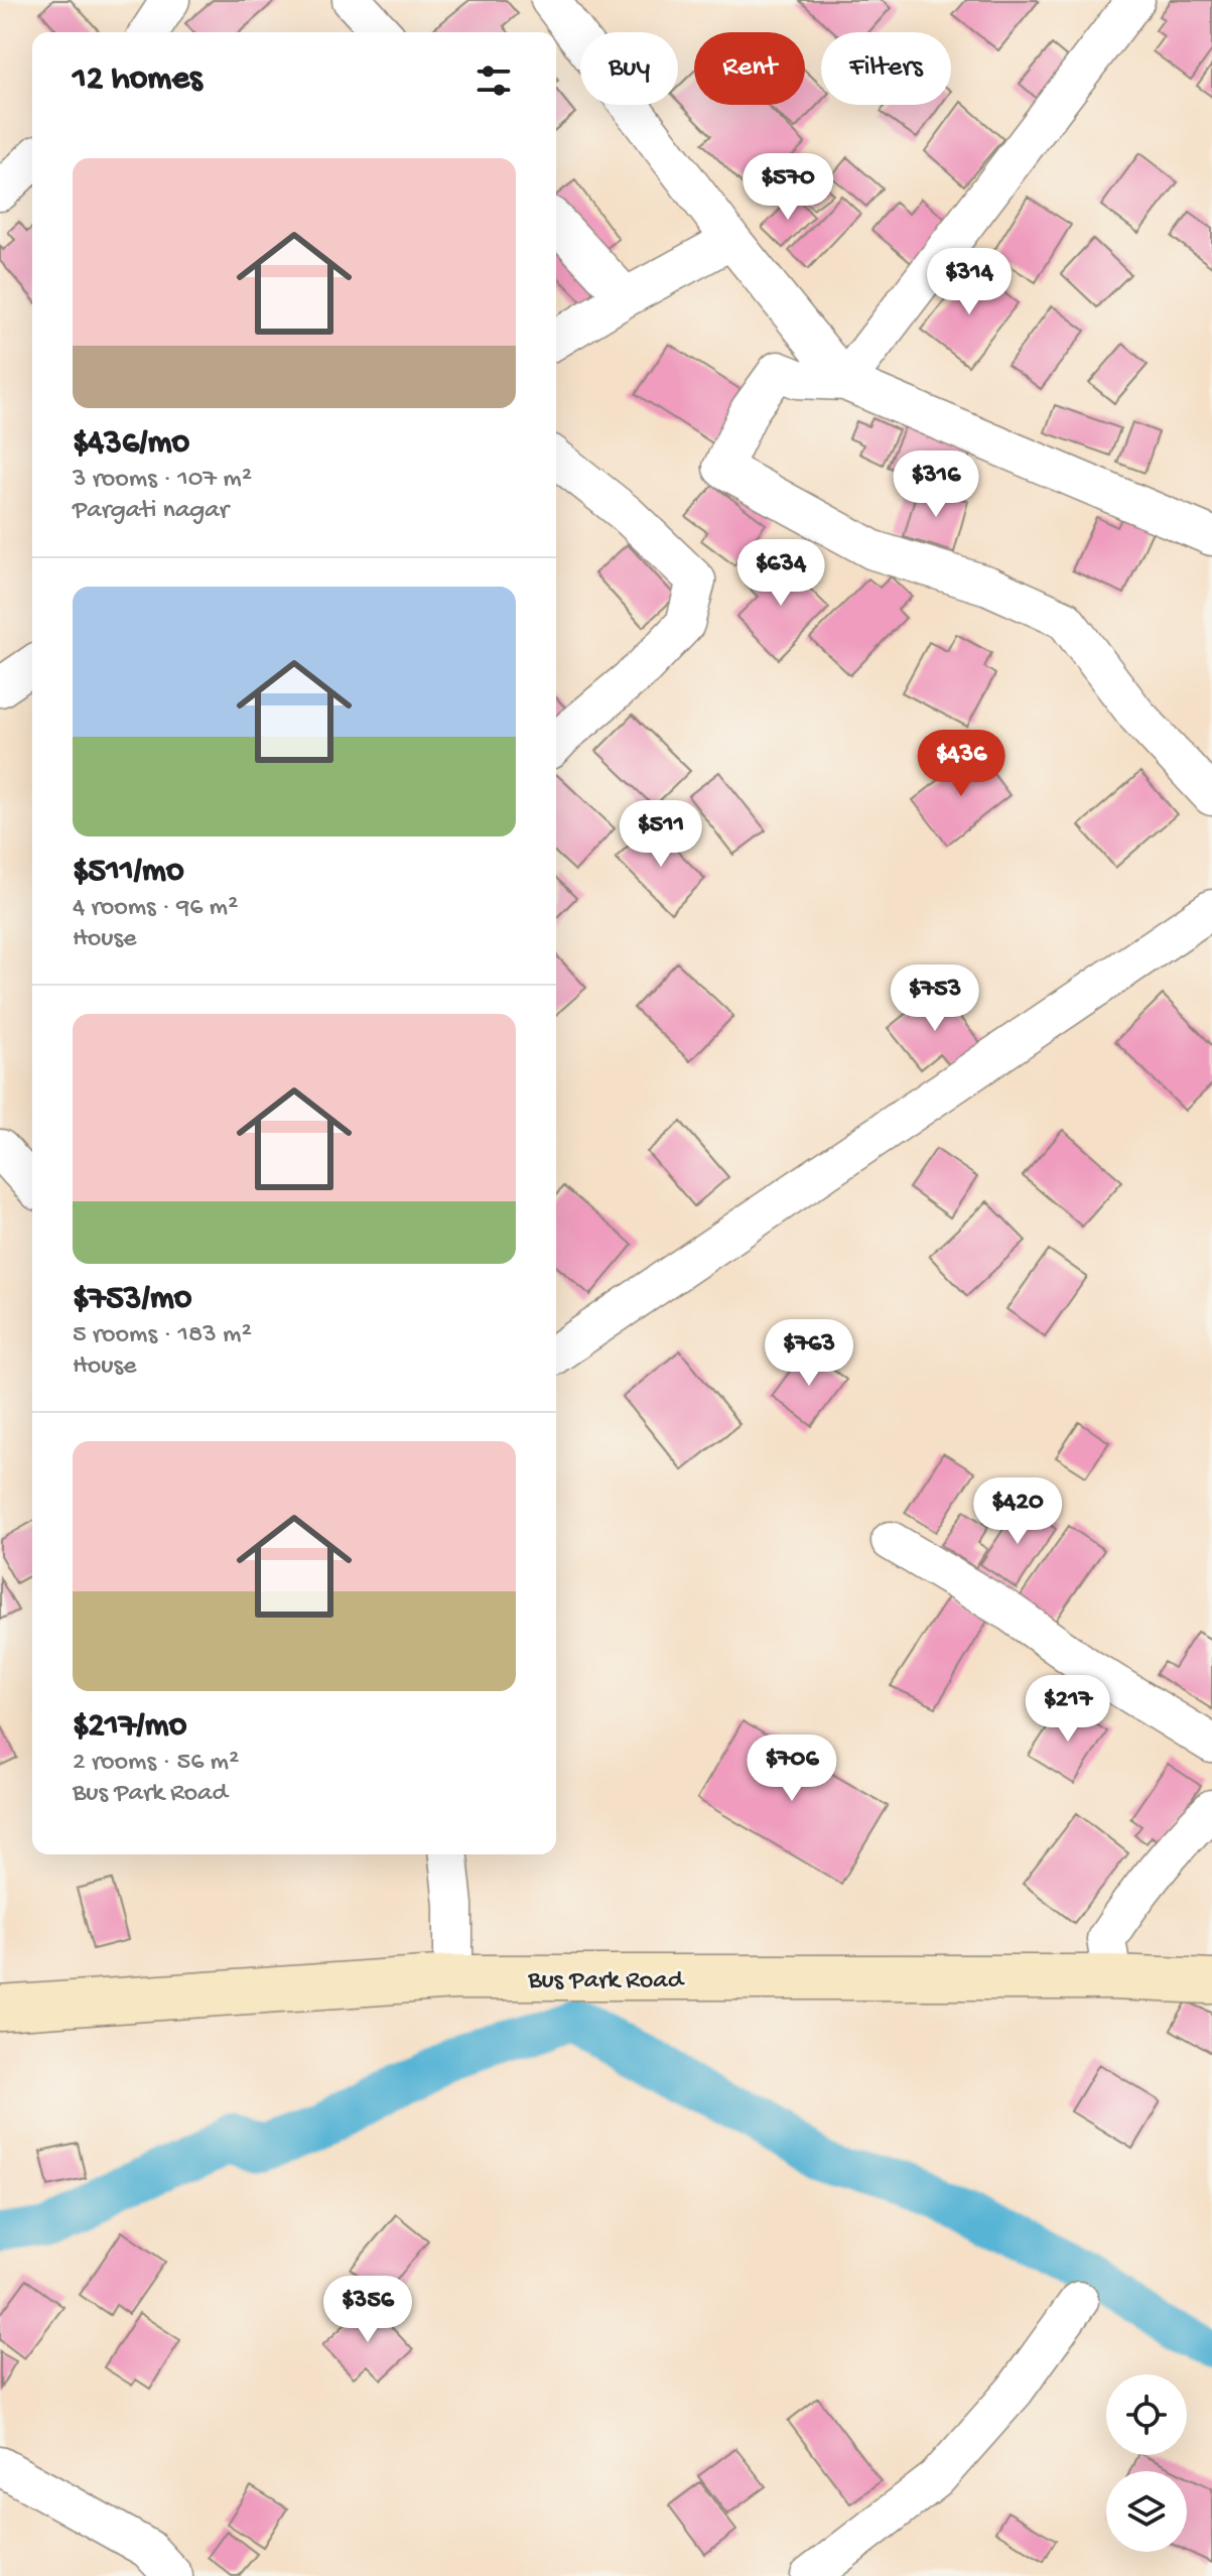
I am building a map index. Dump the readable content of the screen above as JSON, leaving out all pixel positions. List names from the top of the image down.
{
  "streets": {
    "main road": ["Bus Park Road"]
  },
  "page": {
    "chip": ["Buy", "Rent", "Filters"],
    "heading": "12 homes",
    "list": [
      {
        "name": "$436/mo",
        "note": "3 rooms · 107 m² · Pargati nagar"
      },
      {
        "name": "$511/mo",
        "note": "4 rooms · 96 m² · House"
      },
      {
        "name": "$753/mo",
        "note": "5 rooms · 183 m² · House"
      },
      {
        "name": "$217/mo",
        "note": "2 rooms · 56 m² · Bus Park Road"
      }
    ],
    "price": [
      "$570",
      "$314",
      "$316",
      "$634",
      "$436",
      "$511",
      "$753",
      "$763",
      "$420",
      "$217",
      "$706",
      "$356"
    ]
  }
}
